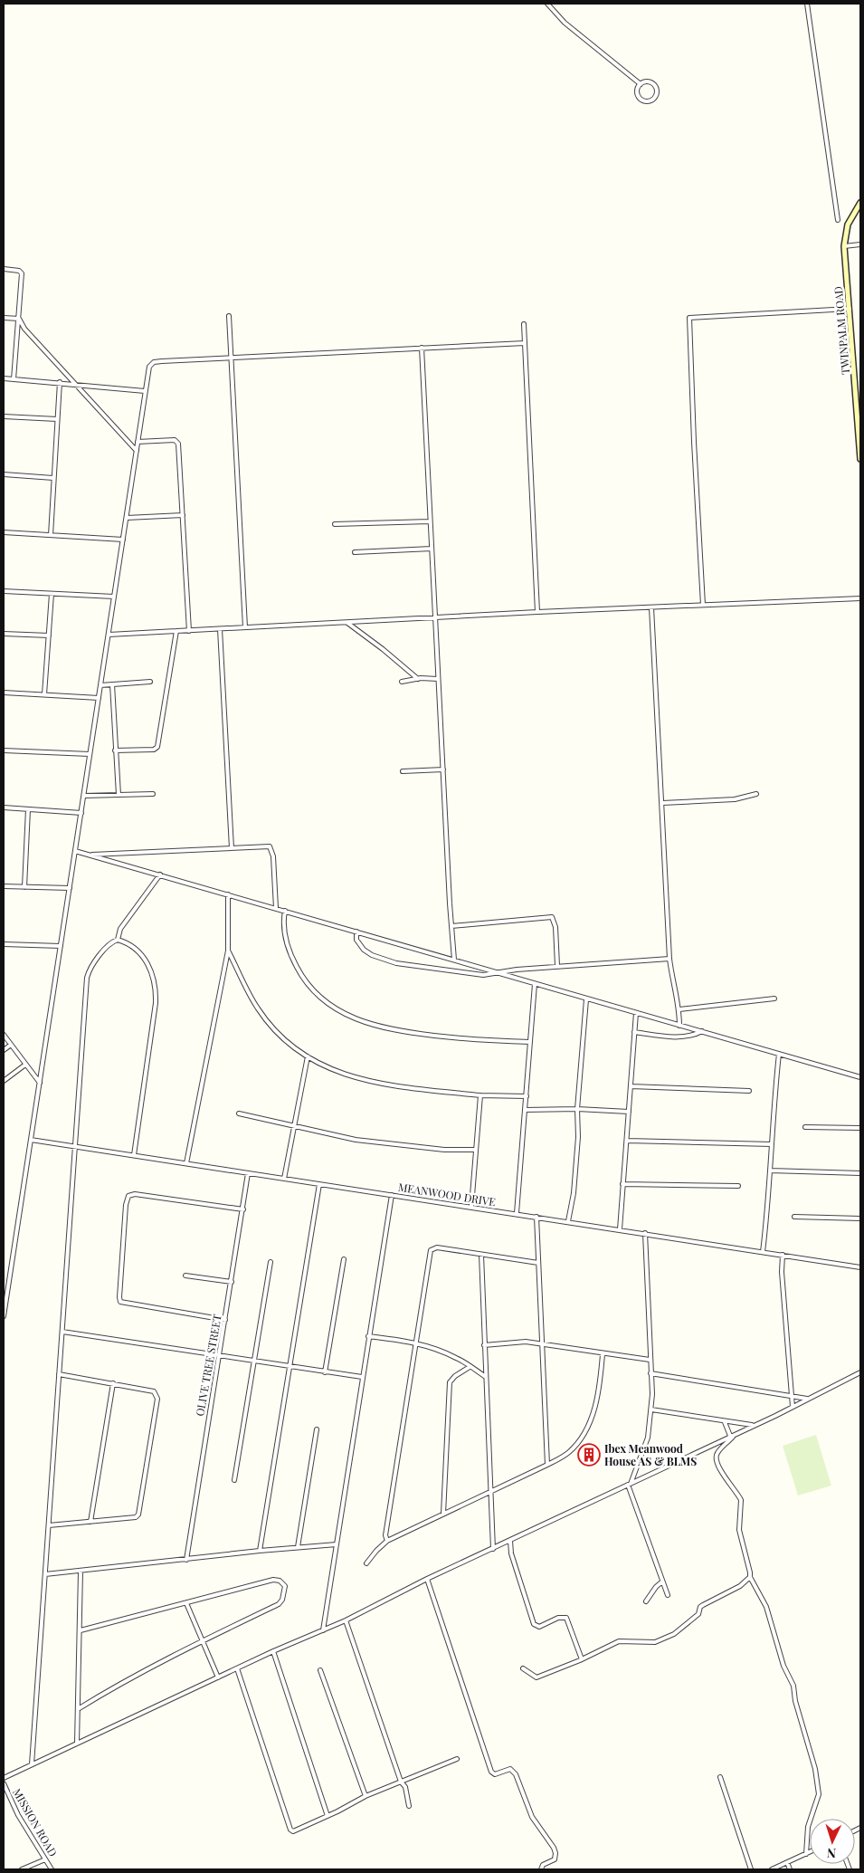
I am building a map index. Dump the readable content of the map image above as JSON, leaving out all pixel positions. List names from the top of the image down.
{
  "streets": {
    "main road": ["TWINPALM ROAD"],
    "street": ["MEANWOOD DRIVE", "OLIVE TREE STREET", "MISSION ROAD"]
  },
  "crossings": [
    ["MEANWOOD DRIVE", "OLIVE TREE STREET"]
  ],
  "places": {
    "building": ["Ibex Meanwood House AS & BLMS"]
  },
  "north": "bottom"
}
